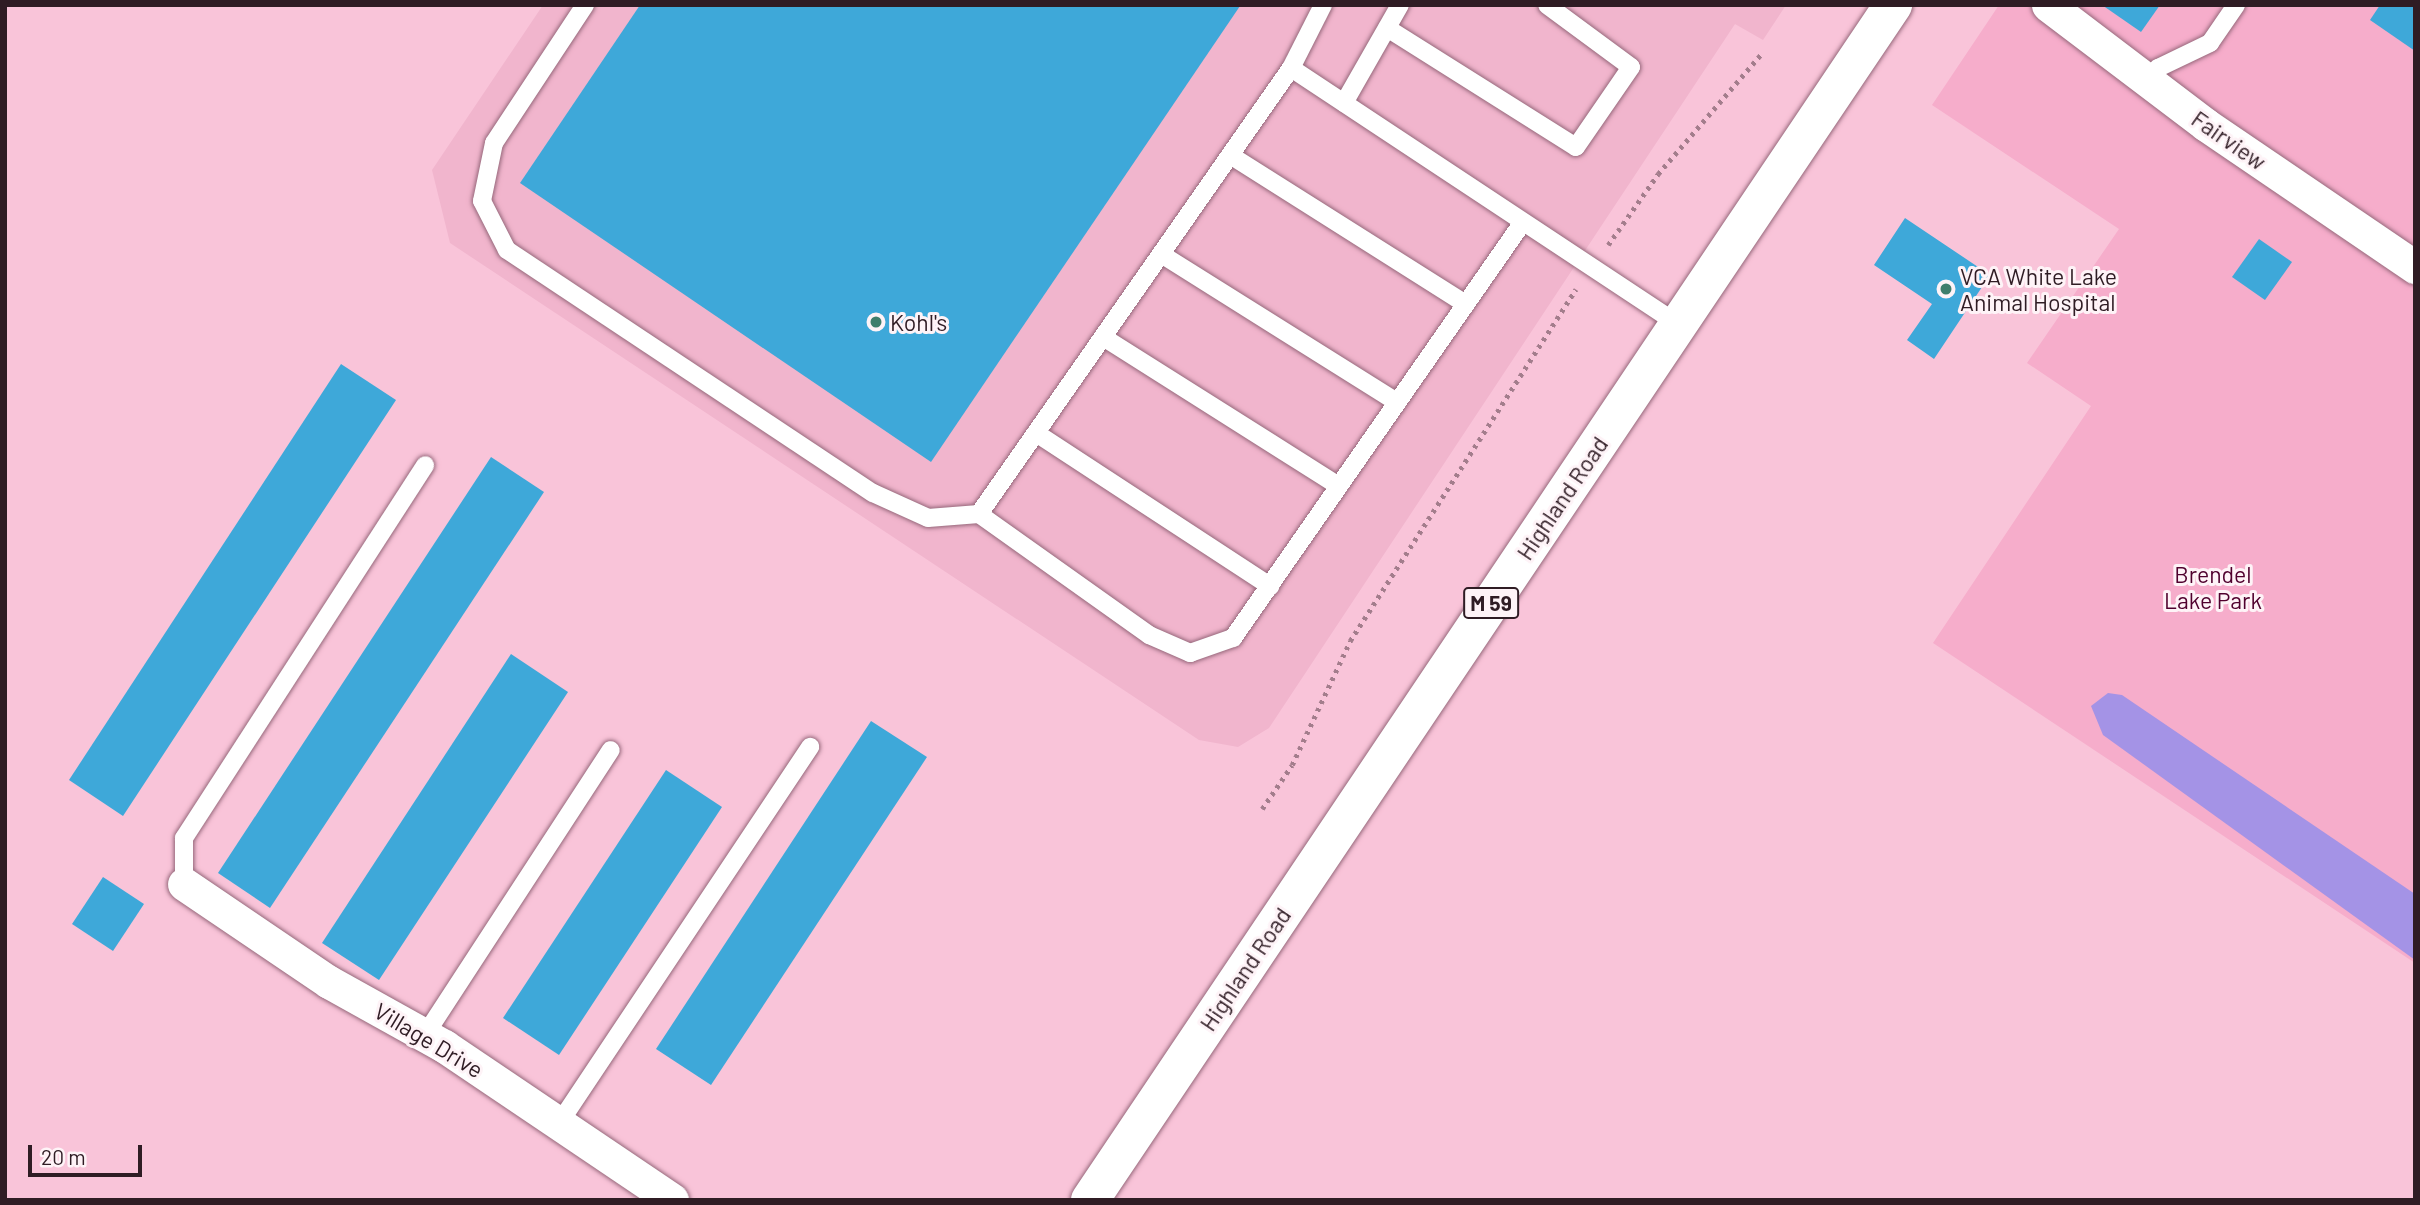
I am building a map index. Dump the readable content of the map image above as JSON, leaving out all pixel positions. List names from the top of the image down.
{
  "streets": {
    "highway": ["Highland Road", "M 59"],
    "street": ["Fairview", "Village Drive"]
  },
  "parks": ["Brendel Lake Park"],
  "places": ["VCA White Lake Animal Hospital", "Kohl's"],
  "scale_bar": "20 m"
}
